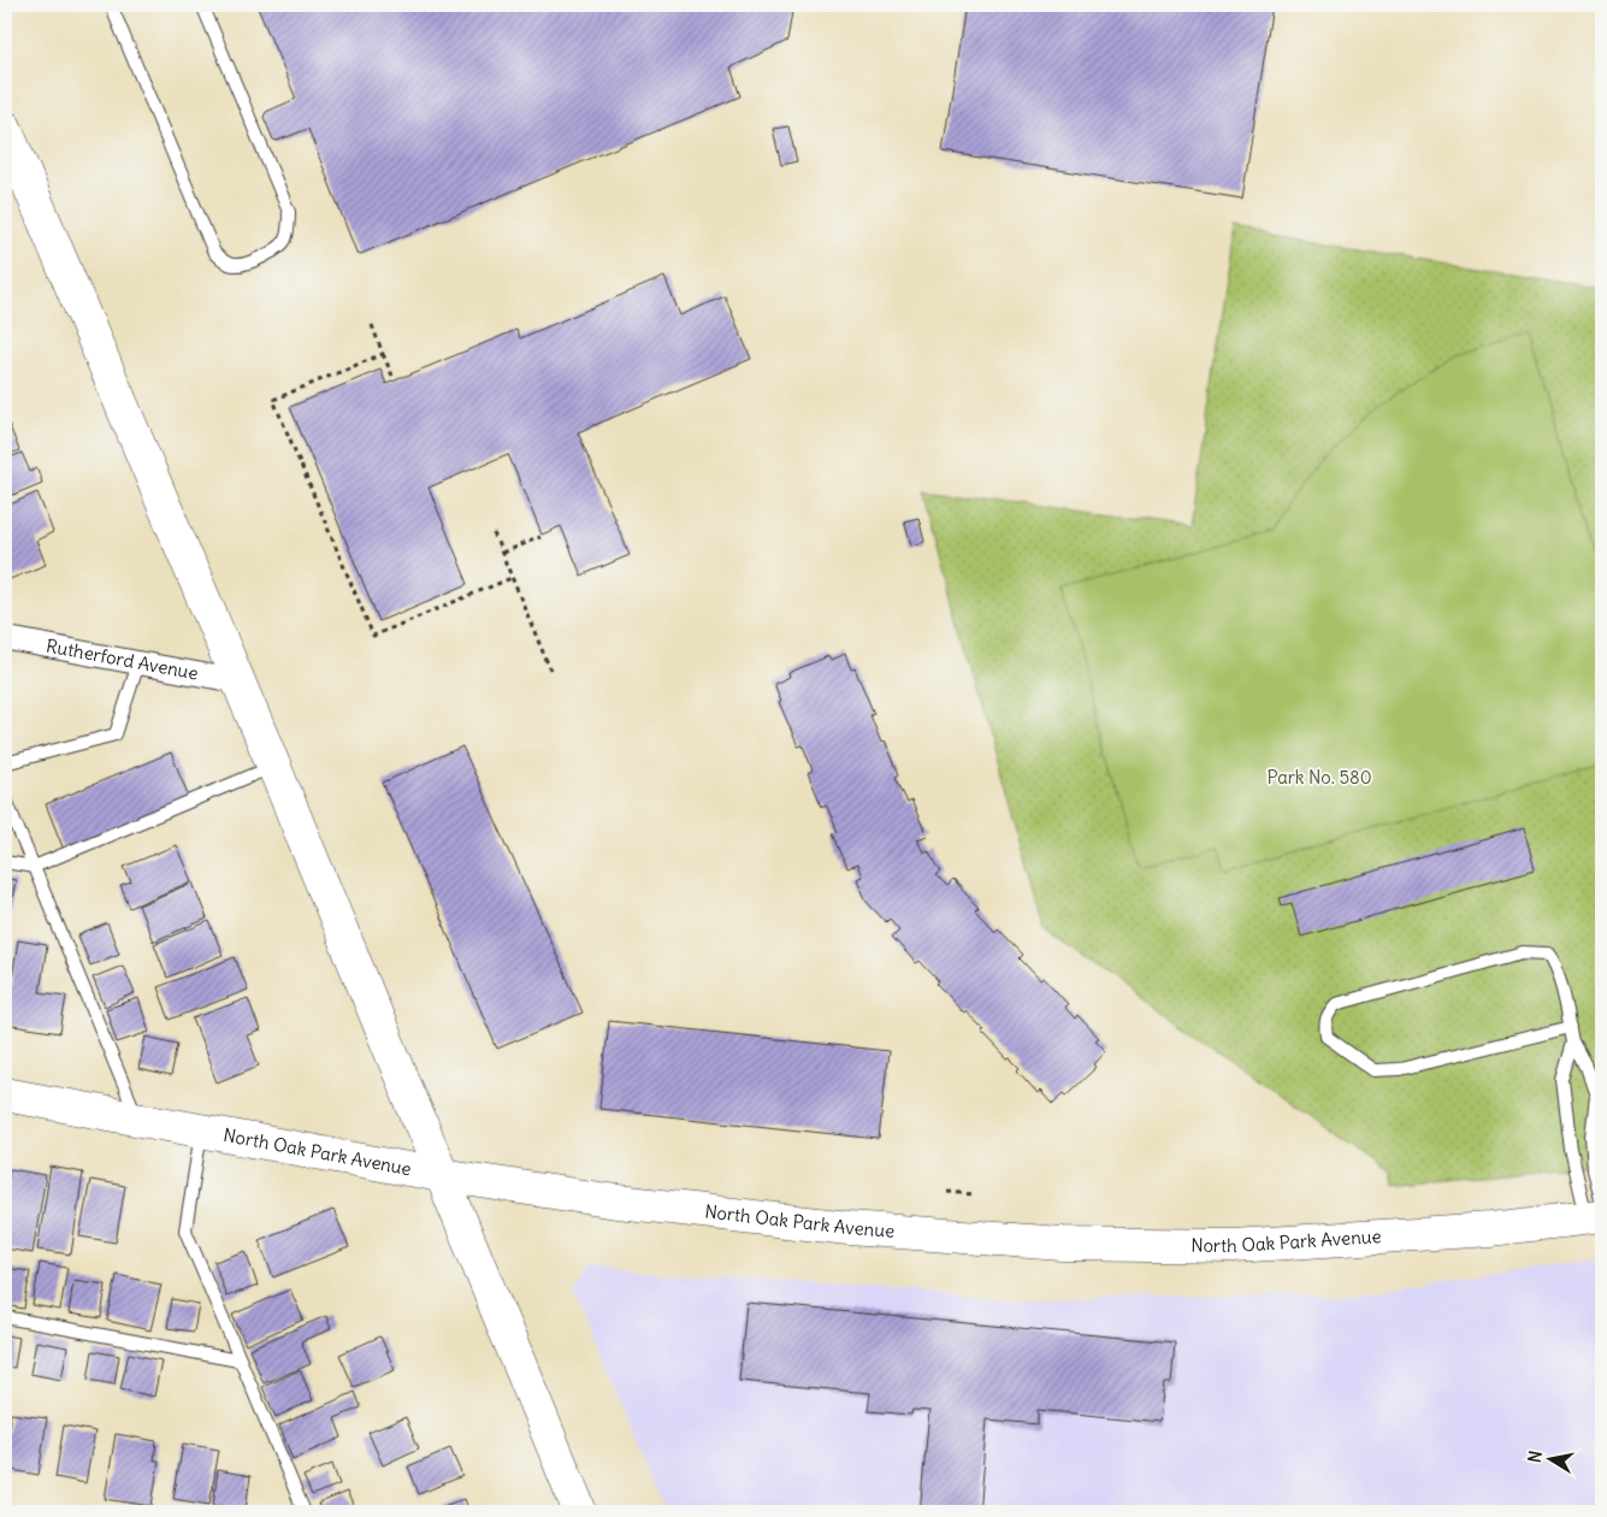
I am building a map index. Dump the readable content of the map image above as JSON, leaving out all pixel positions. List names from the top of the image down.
{
  "streets": {
    "street": ["Rutherford Avenue", "North Oak Park Avenue"]
  },
  "parks": ["Park No. 580"],
  "north": "left"
}
